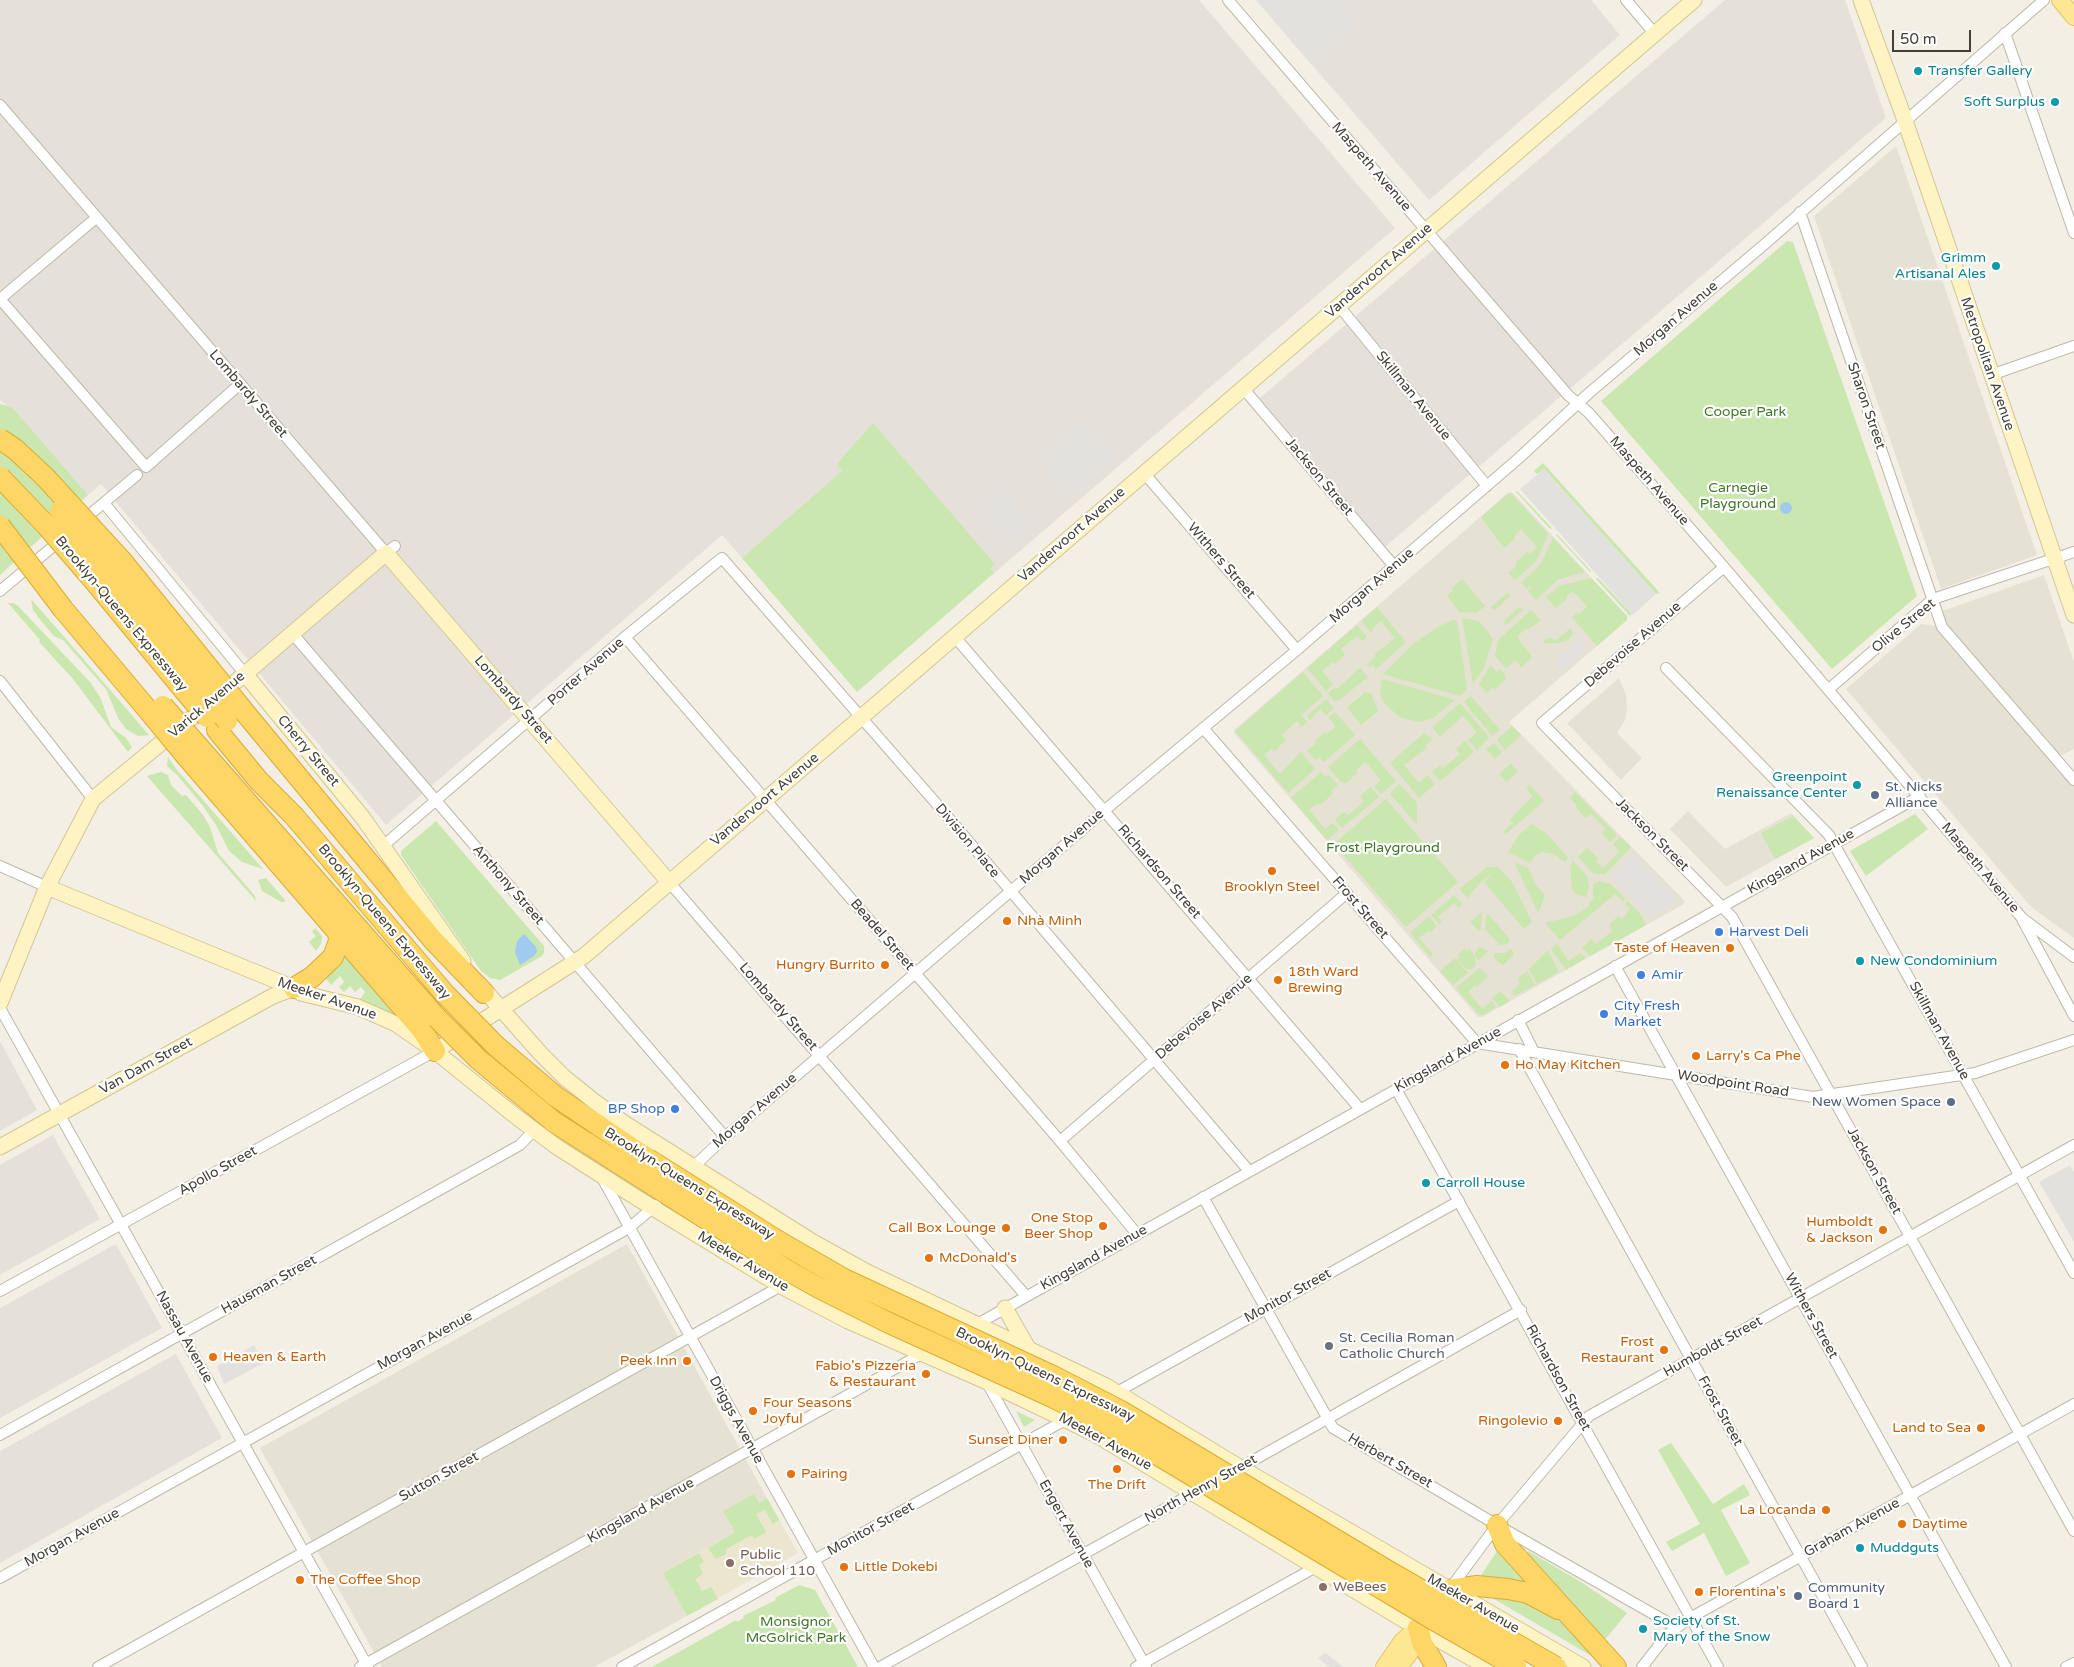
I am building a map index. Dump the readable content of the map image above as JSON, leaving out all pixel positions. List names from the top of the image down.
{
  "streets": {
    "highway": ["Brooklyn-Queens Expressway"],
    "main road": [
      "Vandervoort Avenue",
      "Metropolitan Avenue",
      "Lombardy Street",
      "Varick Avenue",
      "Cherry Street",
      "Meeker Avenue",
      "Van Dam Street",
      "Humboldt Street"
    ],
    "street": [
      "Maspeth Avenue",
      "Morgan Avenue",
      "Skillman Avenue",
      "Sharon Street",
      "Jackson Street",
      "Withers Street",
      "Olive Street",
      "Debevoise Avenue",
      "Porter Avenue",
      "Division Place",
      "Kingsland Avenue",
      "Richardson Street",
      "Anthony Street",
      "Frost Street",
      "Beadel Street",
      "Woodpoint Road",
      "Apollo Street",
      "Hausman Street",
      "Monitor Street",
      "Nassau Avenue",
      "Driggs Avenue",
      "Herbert Street",
      "Sutton Street",
      "North Henry Street",
      "Engert Avenue",
      "Graham Avenue"
    ]
  },
  "crossings": [
    ["Maspeth Avenue", "Vandervoort Avenue"],
    ["Maspeth Avenue", "Morgan Avenue"],
    ["Maspeth Avenue", "Olive Street"],
    ["Maspeth Avenue", "Debevoise Avenue"],
    ["Maspeth Avenue", "Kingsland Avenue"],
    ["Vandervoort Avenue", "Lombardy Street"],
    ["Vandervoort Avenue", "Skillman Avenue"],
    ["Vandervoort Avenue", "Jackson Street"],
    ["Vandervoort Avenue", "Withers Street"],
    ["Vandervoort Avenue", "Cherry Street"],
    ["Vandervoort Avenue", "Division Place"],
    ["Vandervoort Avenue", "Richardson Street"],
    ["Vandervoort Avenue", "Anthony Street"],
    ["Vandervoort Avenue", "Beadel Street"],
    ["Vandervoort Avenue", "Meeker Avenue"],
    ["Vandervoort Avenue", "Apollo Street"],
    ["Morgan Avenue", "Metropolitan Avenue"],
    ["Morgan Avenue", "Lombardy Street"],
    ["Morgan Avenue", "Skillman Avenue"],
    ["Morgan Avenue", "Sharon Street"],
    ["Morgan Avenue", "Jackson Street"],
    ["Morgan Avenue", "Withers Street"],
    ["Morgan Avenue", "Division Place"],
    ["Morgan Avenue", "Richardson Street"],
    ["Morgan Avenue", "Anthony Street"],
    ["Morgan Avenue", "Frost Street"],
    ["Morgan Avenue", "Beadel Street"],
    ["Morgan Avenue", "Meeker Avenue"],
    ["Morgan Avenue", "Nassau Avenue"],
    ["Morgan Avenue", "Driggs Avenue"],
    ["Metropolitan Avenue", "Olive Street"],
    ["Lombardy Street", "Porter Avenue"],
    ["Lombardy Street", "Varick Avenue"],
    ["Lombardy Street", "Kingsland Avenue"],
    ["Skillman Avenue", "Kingsland Avenue"],
    ["Skillman Avenue", "Woodpoint Road"],
    ["Skillman Avenue", "Humboldt Street"],
    ["Sharon Street", "Olive Street"],
    ["Jackson Street", "Debevoise Avenue"],
    ["Jackson Street", "Kingsland Avenue"],
    ["Jackson Street", "Woodpoint Road"],
    ["Jackson Street", "Humboldt Street"],
    ["Jackson Street", "Graham Avenue"],
    ["Withers Street", "Kingsland Avenue"],
    ["Withers Street", "Woodpoint Road"],
    ["Withers Street", "Humboldt Street"],
    ["Withers Street", "Graham Avenue"],
    ["Debevoise Avenue", "Division Place"],
    ["Debevoise Avenue", "Richardson Street"],
    ["Debevoise Avenue", "Frost Street"],
    ["Debevoise Avenue", "Beadel Street"],
    ["Porter Avenue", "Cherry Street"],
    ["Porter Avenue", "Division Place"],
    ["Porter Avenue", "Anthony Street"],
    ["Porter Avenue", "Beadel Street"],
    ["Varick Avenue", "Cherry Street"],
    ["Varick Avenue", "Anthony Street"],
    ["Varick Avenue", "Meeker Avenue"],
    ["Cherry Street", "Meeker Avenue"],
    ["Division Place", "Kingsland Avenue"],
    ["Kingsland Avenue", "Richardson Street"],
    ["Kingsland Avenue", "Frost Street"],
    ["Kingsland Avenue", "Beadel Street"],
    ["Kingsland Avenue", "Meeker Avenue"],
    ["Kingsland Avenue", "Woodpoint Road"],
    ["Kingsland Avenue", "Nassau Avenue"],
    ["Kingsland Avenue", "Driggs Avenue"],
    ["Kingsland Avenue", "Herbert Street"],
    ["Richardson Street", "Monitor Street"],
    ["Richardson Street", "Humboldt Street"],
    ["Richardson Street", "North Henry Street"],
    ["Richardson Street", "Graham Avenue"],
    ["Frost Street", "Woodpoint Road"],
    ["Frost Street", "Humboldt Street"],
    ["Frost Street", "Graham Avenue"],
    ["Meeker Avenue", "Van Dam Street"],
    ["Meeker Avenue", "Apollo Street"],
    ["Meeker Avenue", "Hausman Street"],
    ["Meeker Avenue", "Monitor Street"],
    ["Meeker Avenue", "Humboldt Street"],
    ["Meeker Avenue", "Driggs Avenue"],
    ["Meeker Avenue", "Sutton Street"],
    ["Meeker Avenue", "North Henry Street"],
    ["Meeker Avenue", "Engert Avenue"],
    ["Van Dam Street", "Nassau Avenue"],
    ["Apollo Street", "Nassau Avenue"],
    ["Hausman Street", "Nassau Avenue"],
    ["Monitor Street", "Driggs Avenue"],
    ["Monitor Street", "Herbert Street"],
    ["Monitor Street", "Engert Avenue"],
    ["Nassau Avenue", "Sutton Street"],
    ["Humboldt Street", "Herbert Street"],
    ["Driggs Avenue", "Sutton Street"],
    ["Herbert Street", "North Henry Street"],
    ["Herbert Street", "Graham Avenue"],
    ["North Henry Street", "Engert Avenue"]
  ],
  "parks": [
    "Cooper Park",
    "Carnegie Playground",
    "Frost Playground",
    "Monsignor McGolrick Park"
  ],
  "places": [
    "Transfer Gallery",
    "Soft Surplus",
    "Grimm Artisanal Ales",
    "Greenpoint Renaissance Center",
    "St. Nicks Alliance",
    "Brooklyn Steel",
    "Nhà Minh",
    "Harvest Deli",
    "Taste of Heaven",
    "New Condominium",
    "Hungry Burrito",
    "Amir",
    "18th Ward Brewing",
    "City Fresh Market",
    "Larry's Ca Phe",
    "Ho May Kitchen",
    "New Women Space",
    "BP Shop",
    "Carroll House",
    "One Stop Beer Shop",
    "Call Box Lounge",
    "Humboldt & Jackson",
    "McDonald's",
    "St. Cecilia Roman Catholic Church",
    "Frost Restaurant",
    "Heaven & Earth",
    "Peek Inn",
    "Fabio's Pizzeria & Restaurant",
    "Four Seasons Joyful",
    "Ringolevio",
    "Land to Sea",
    "Sunset Diner",
    "The Drift",
    "Pairing",
    "La Locanda",
    "Daytime",
    "Muddguts",
    "Public School 110",
    "Little Dokebi",
    "The Coffee Shop",
    "WeBees",
    "Florentina's",
    "Community Board 1",
    "Society of St. Mary of the Snow"
  ],
  "scale_bar": "50 m"
}
